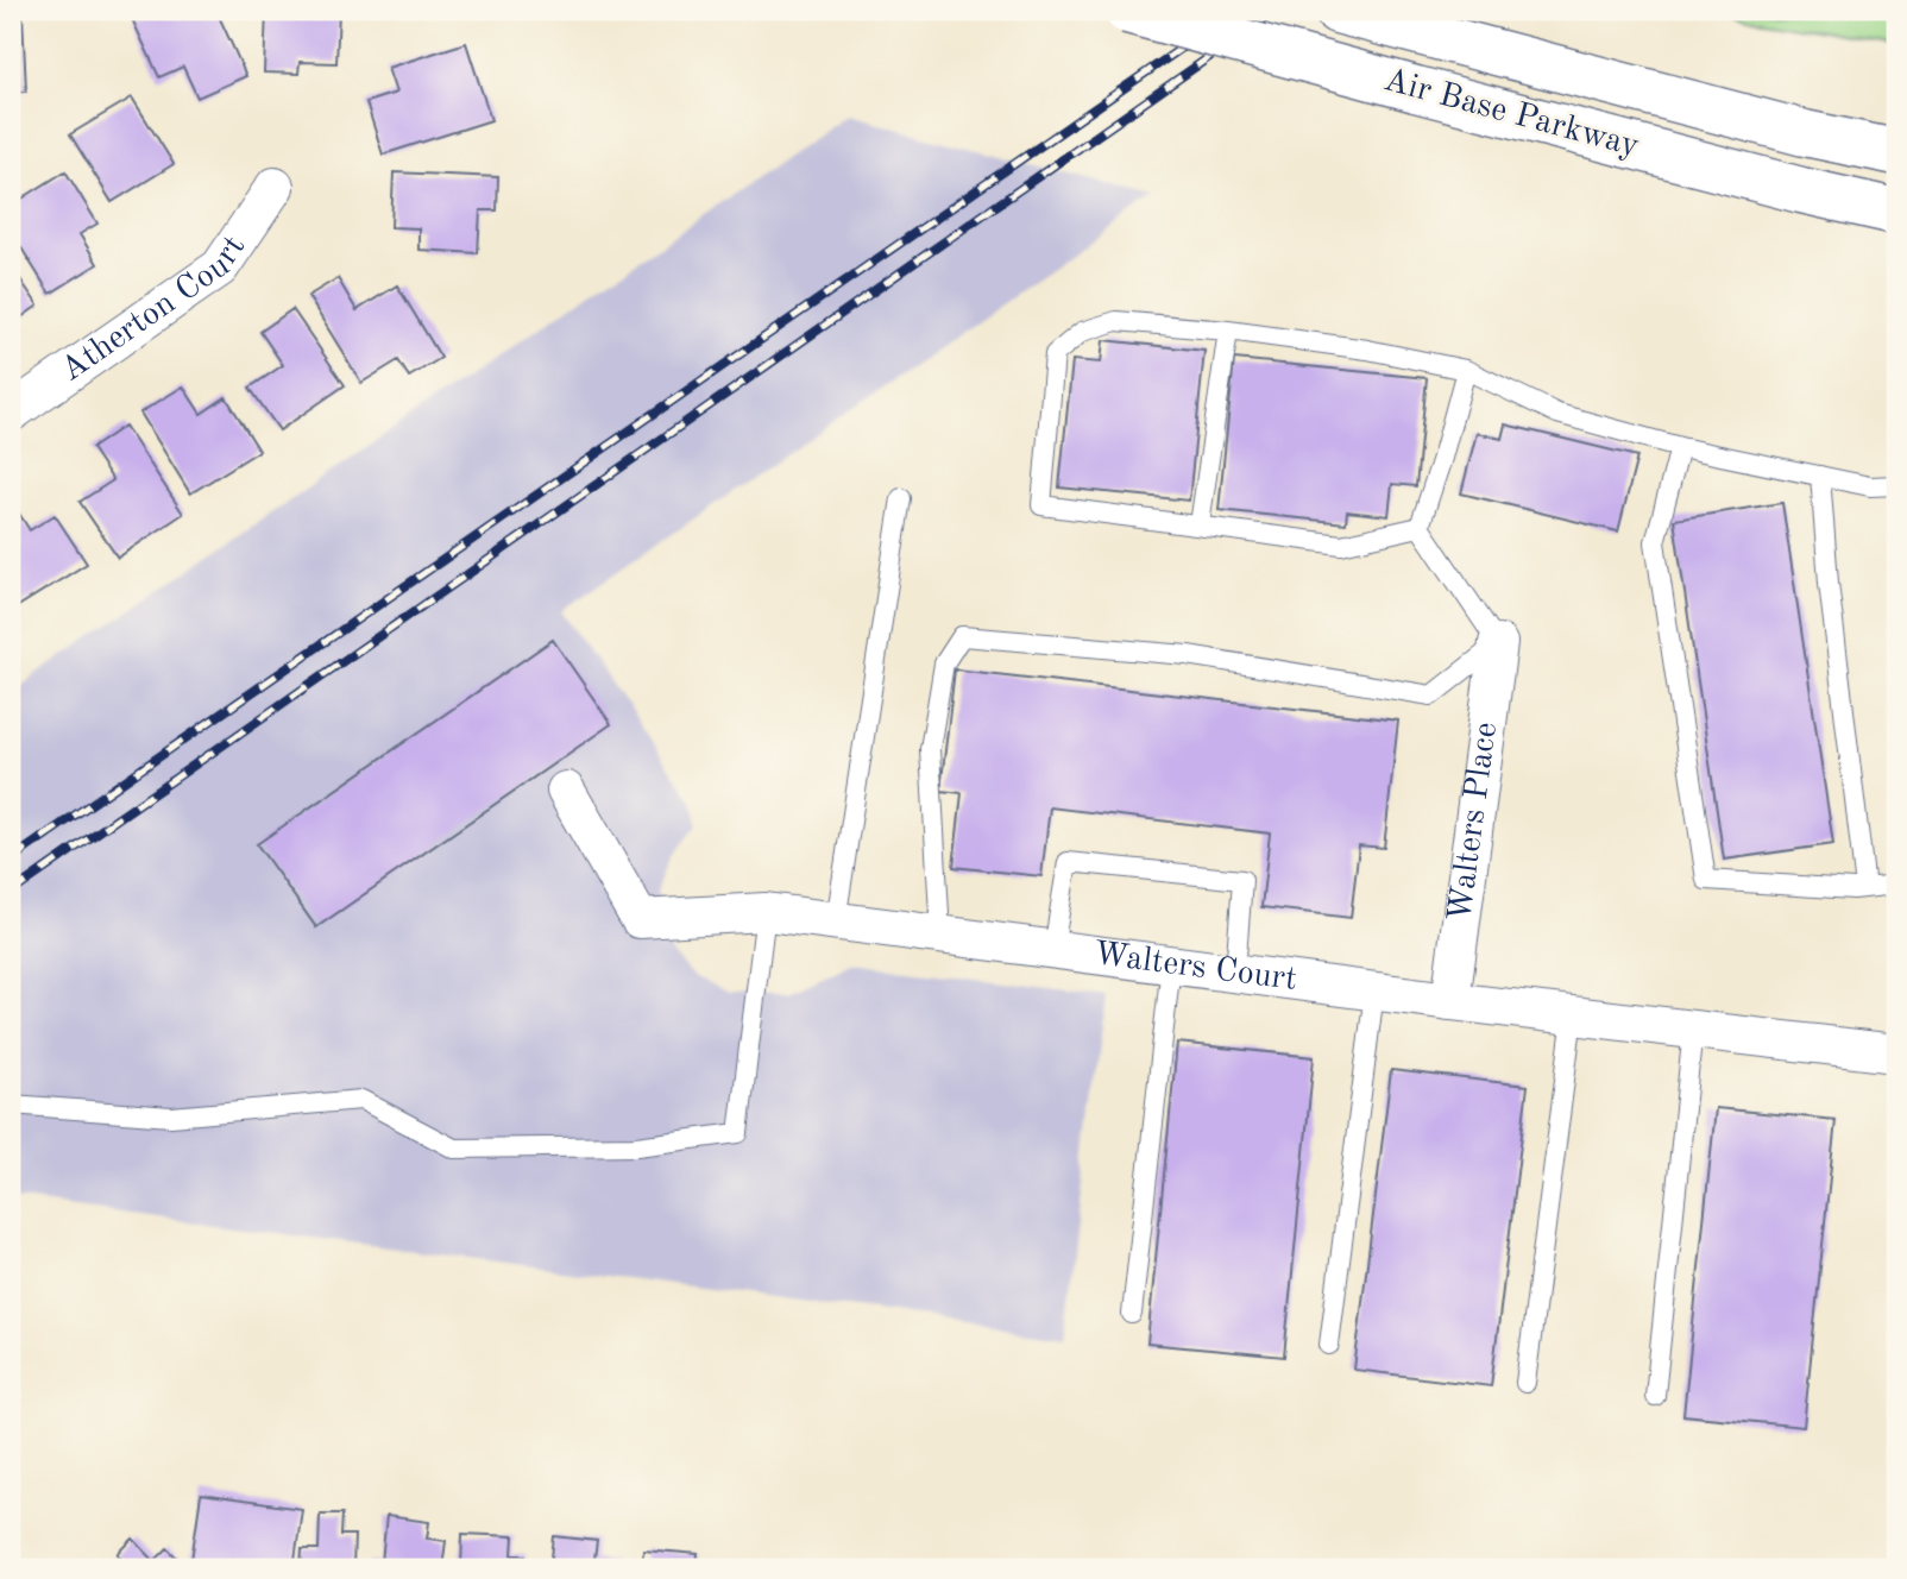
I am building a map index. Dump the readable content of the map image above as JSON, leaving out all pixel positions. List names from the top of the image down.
{
  "streets": {
    "main road": ["Air Base Parkway"],
    "street": ["Atherton Court", "Walters Place", "Walters Court"]
  },
  "crossings": [
    ["Walters Place", "Walters Court"]
  ]
}
